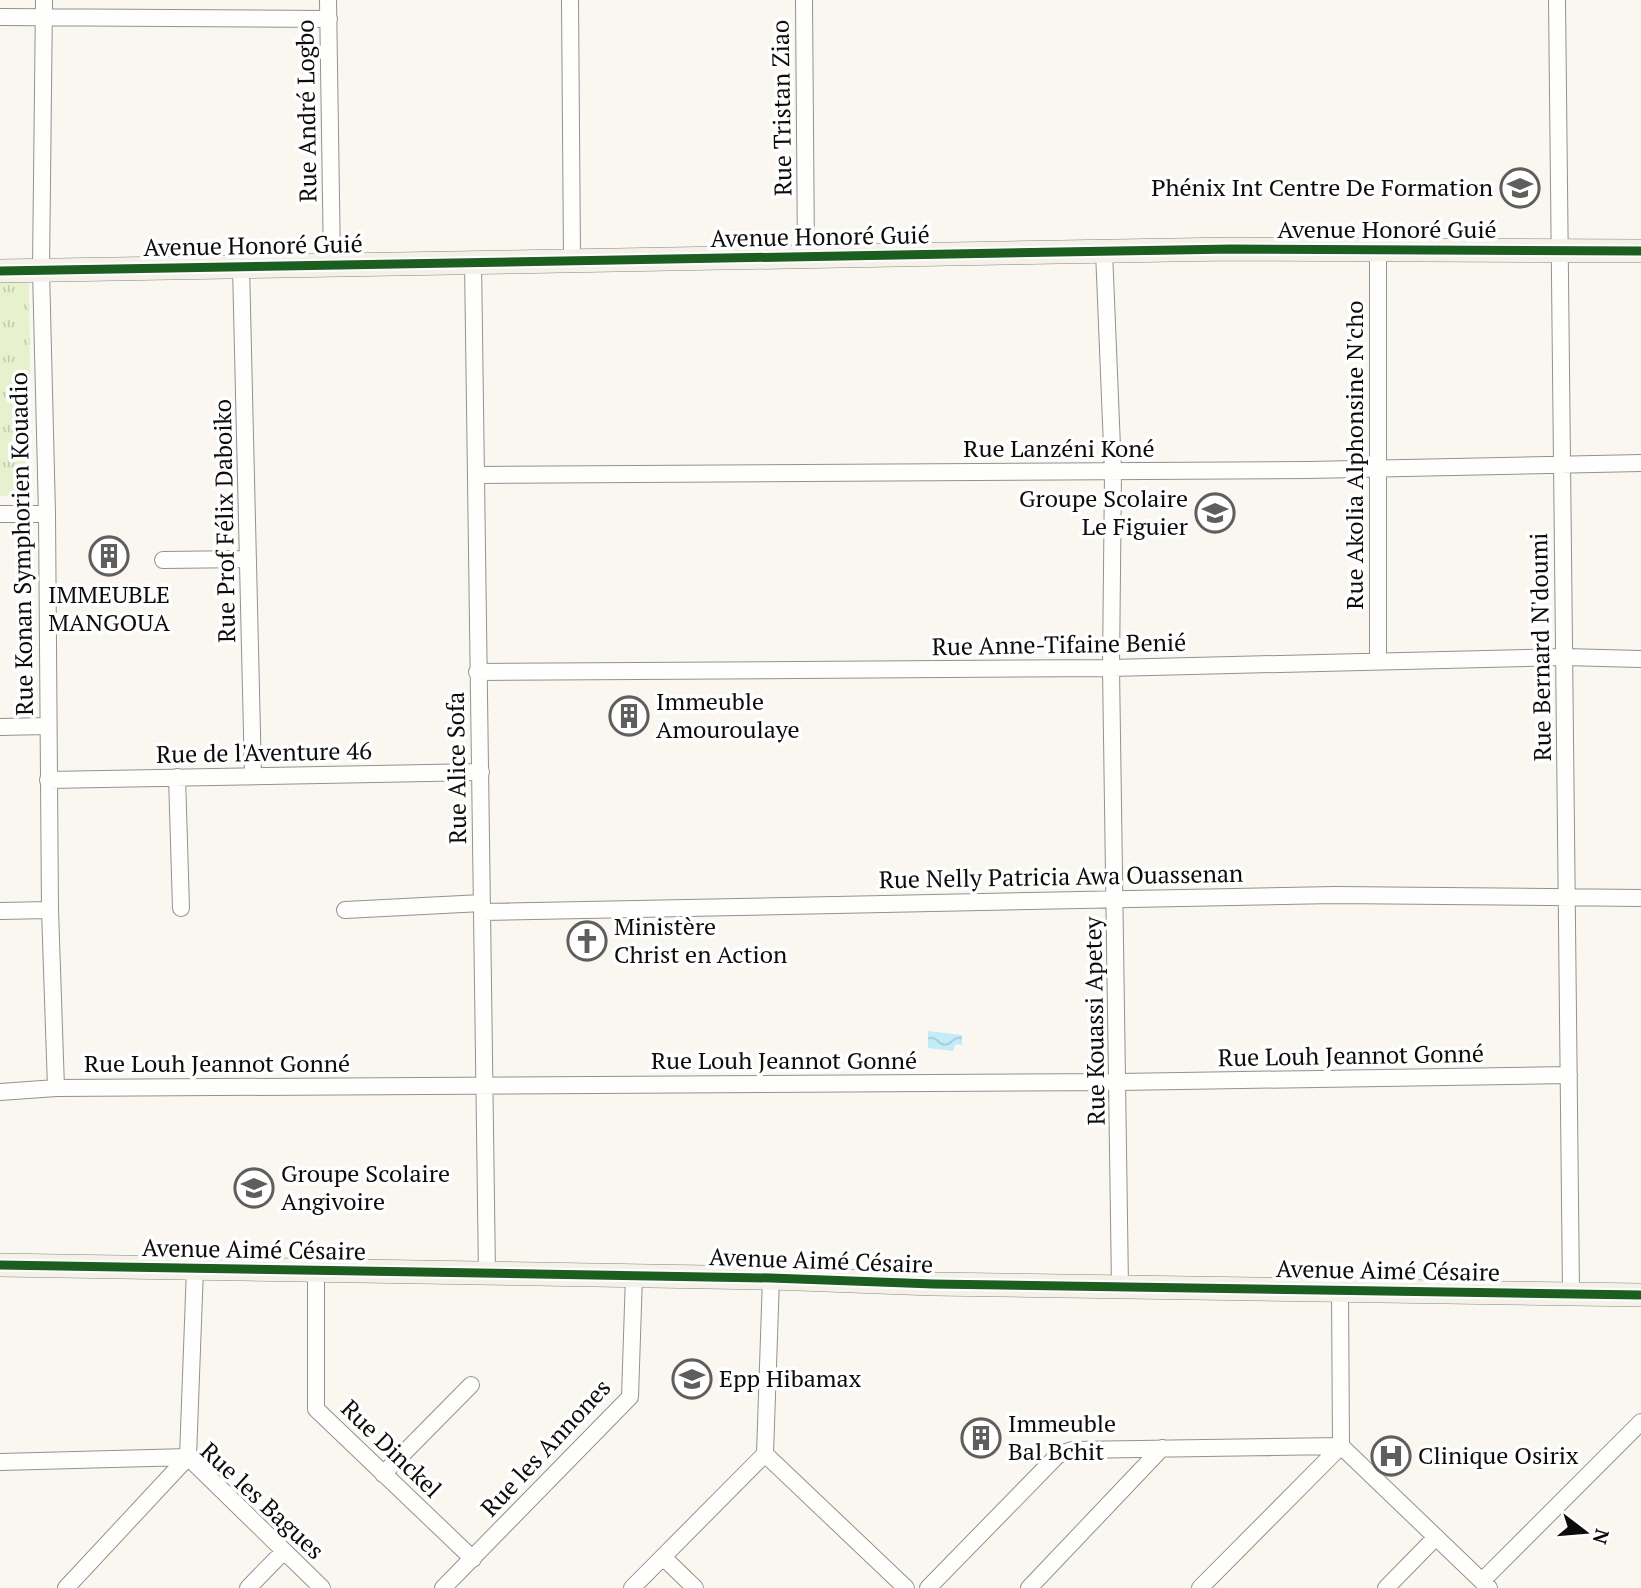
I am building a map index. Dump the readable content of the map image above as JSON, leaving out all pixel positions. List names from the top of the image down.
{
  "streets": {
    "street": [
      "Rue Tristan Ziao",
      "Rue André Logbo",
      "Avenue Honoré Guié",
      "Rue Lanzéni Koné",
      "Rue Akolia Alphonsine N'cho",
      "Rue Prof Félix Daboiko",
      "Rue Konan Symphorien Kouadio",
      "Rue Anne-Tifaine Benié",
      "Rue Bernard N'doumi",
      "Rue de l'Aventure 46",
      "Rue Alice Sofa",
      "Rue Nelly Patricia Awa Ouassenan",
      "Rue Kouassi Apetey",
      "Rue Louh Jeannot Gonné",
      "Avenue Aimé Césaire",
      "Rue les Annones",
      "Rue Dinckel",
      "Rue les Bagues"
    ]
  },
  "crossings": [
    ["Rue Tristan Ziao", "Avenue Honoré Guié"],
    ["Rue André Logbo", "Avenue Honoré Guié"],
    ["Avenue Honoré Guié", "Rue Akolia Alphonsine N'cho"],
    ["Avenue Honoré Guié", "Rue Prof Félix Daboiko"],
    ["Avenue Honoré Guié", "Rue Konan Symphorien Kouadio"],
    ["Avenue Honoré Guié", "Rue Bernard N'doumi"],
    ["Avenue Honoré Guié", "Rue Alice Sofa"],
    ["Avenue Honoré Guié", "Rue Kouassi Apetey"],
    ["Rue Lanzéni Koné", "Rue Akolia Alphonsine N'cho"],
    ["Rue Lanzéni Koné", "Rue Bernard N'doumi"],
    ["Rue Lanzéni Koné", "Rue Alice Sofa"],
    ["Rue Lanzéni Koné", "Rue Kouassi Apetey"],
    ["Rue Akolia Alphonsine N'cho", "Rue Anne-Tifaine Benié"],
    ["Rue Prof Félix Daboiko", "Rue de l'Aventure 46"],
    ["Rue Konan Symphorien Kouadio", "Rue de l'Aventure 46"],
    ["Rue Konan Symphorien Kouadio", "Rue Louh Jeannot Gonné"],
    ["Rue Anne-Tifaine Benié", "Rue Bernard N'doumi"],
    ["Rue Anne-Tifaine Benié", "Rue Alice Sofa"],
    ["Rue Anne-Tifaine Benié", "Rue Kouassi Apetey"],
    ["Rue Bernard N'doumi", "Rue Nelly Patricia Awa Ouassenan"],
    ["Rue Bernard N'doumi", "Rue Louh Jeannot Gonné"],
    ["Rue Bernard N'doumi", "Avenue Aimé Césaire"],
    ["Rue de l'Aventure 46", "Rue Alice Sofa"],
    ["Rue Alice Sofa", "Rue Nelly Patricia Awa Ouassenan"],
    ["Rue Alice Sofa", "Rue Louh Jeannot Gonné"],
    ["Rue Alice Sofa", "Avenue Aimé Césaire"],
    ["Rue Nelly Patricia Awa Ouassenan", "Rue Kouassi Apetey"],
    ["Rue Kouassi Apetey", "Rue Louh Jeannot Gonné"],
    ["Rue Kouassi Apetey", "Avenue Aimé Césaire"],
    ["Avenue Aimé Césaire", "Rue les Annones"],
    ["Avenue Aimé Césaire", "Rue Dinckel"],
    ["Rue les Annones", "Rue Dinckel"]
  ],
  "places": {
    "school or university": [
      "Phénix Int Centre De Formation",
      "Groupe Scolaire Le Figuier",
      "Groupe Scolaire Angivoire",
      "Epp Hibamax"
    ],
    "building": ["IMMEUBLE MANGOUA", "Immeuble Amouroulaye", "Immeuble Bal Bchit"],
    "church": ["Ministère Christ en Action"],
    "hospital": ["Clinique Osirix"]
  },
  "north": "right"
}
